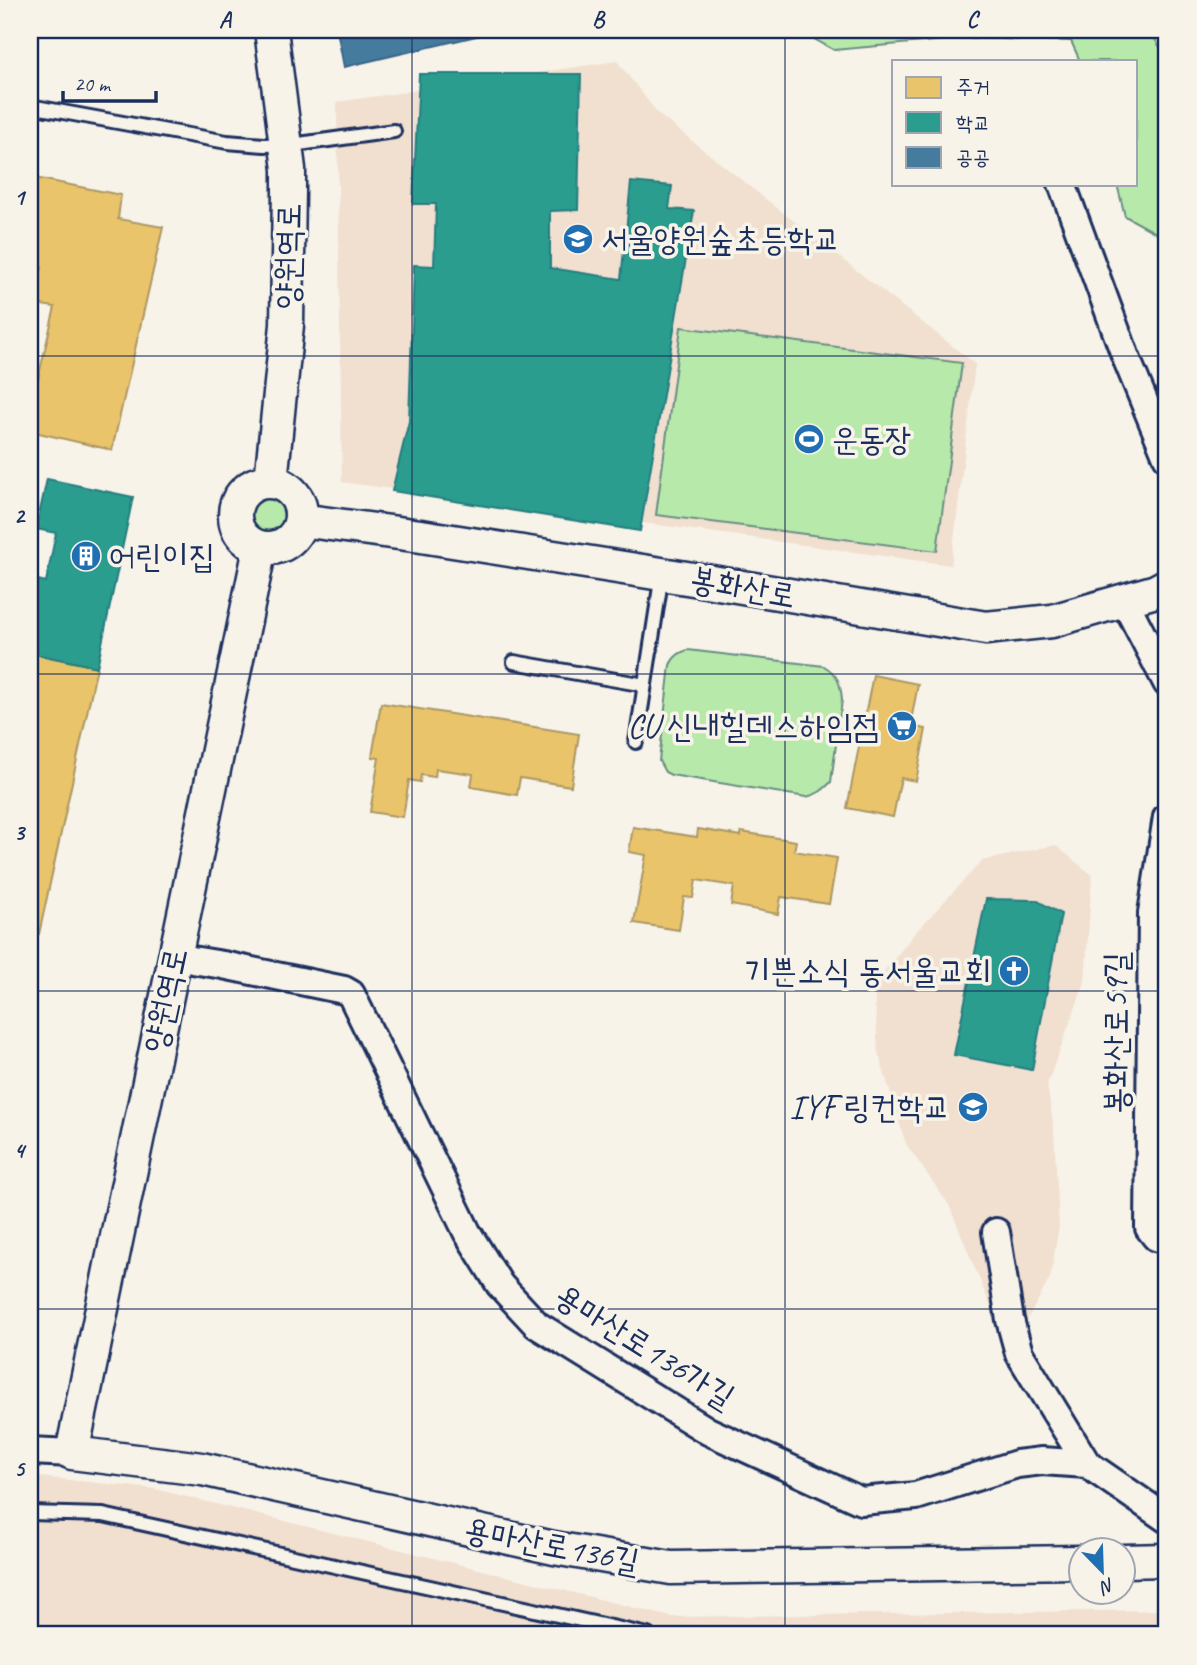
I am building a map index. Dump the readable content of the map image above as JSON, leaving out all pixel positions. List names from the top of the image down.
{
  "streets": {
    "street": [
      "양원역로",
      "봉화산로",
      "봉화산로59길",
      "용마산로136가길",
      "용마산로136길"
    ]
  },
  "crossings": [
    ["양원역로", "봉화산로"],
    ["양원역로", "용마산로136가길"],
    ["양원역로", "용마산로136길"]
  ],
  "places": {
    "school or university": ["서울양원숲초등학교", "IYF 링컨학교"],
    "sports": ["운동장"],
    "building": ["어린이집"],
    "supermarket": ["CU 신내힐데스하임점"],
    "church": ["기쁜소식 동서울교회"]
  },
  "legend": ["주거", "학교", "공공"],
  "scale_bar": "20 m",
  "north": "bottom right",
  "grid": {
    "columns": ["A", "B", "C"],
    "rows": [
      "1",
      "2",
      "3",
      "4",
      "5"
    ]
  }
}
